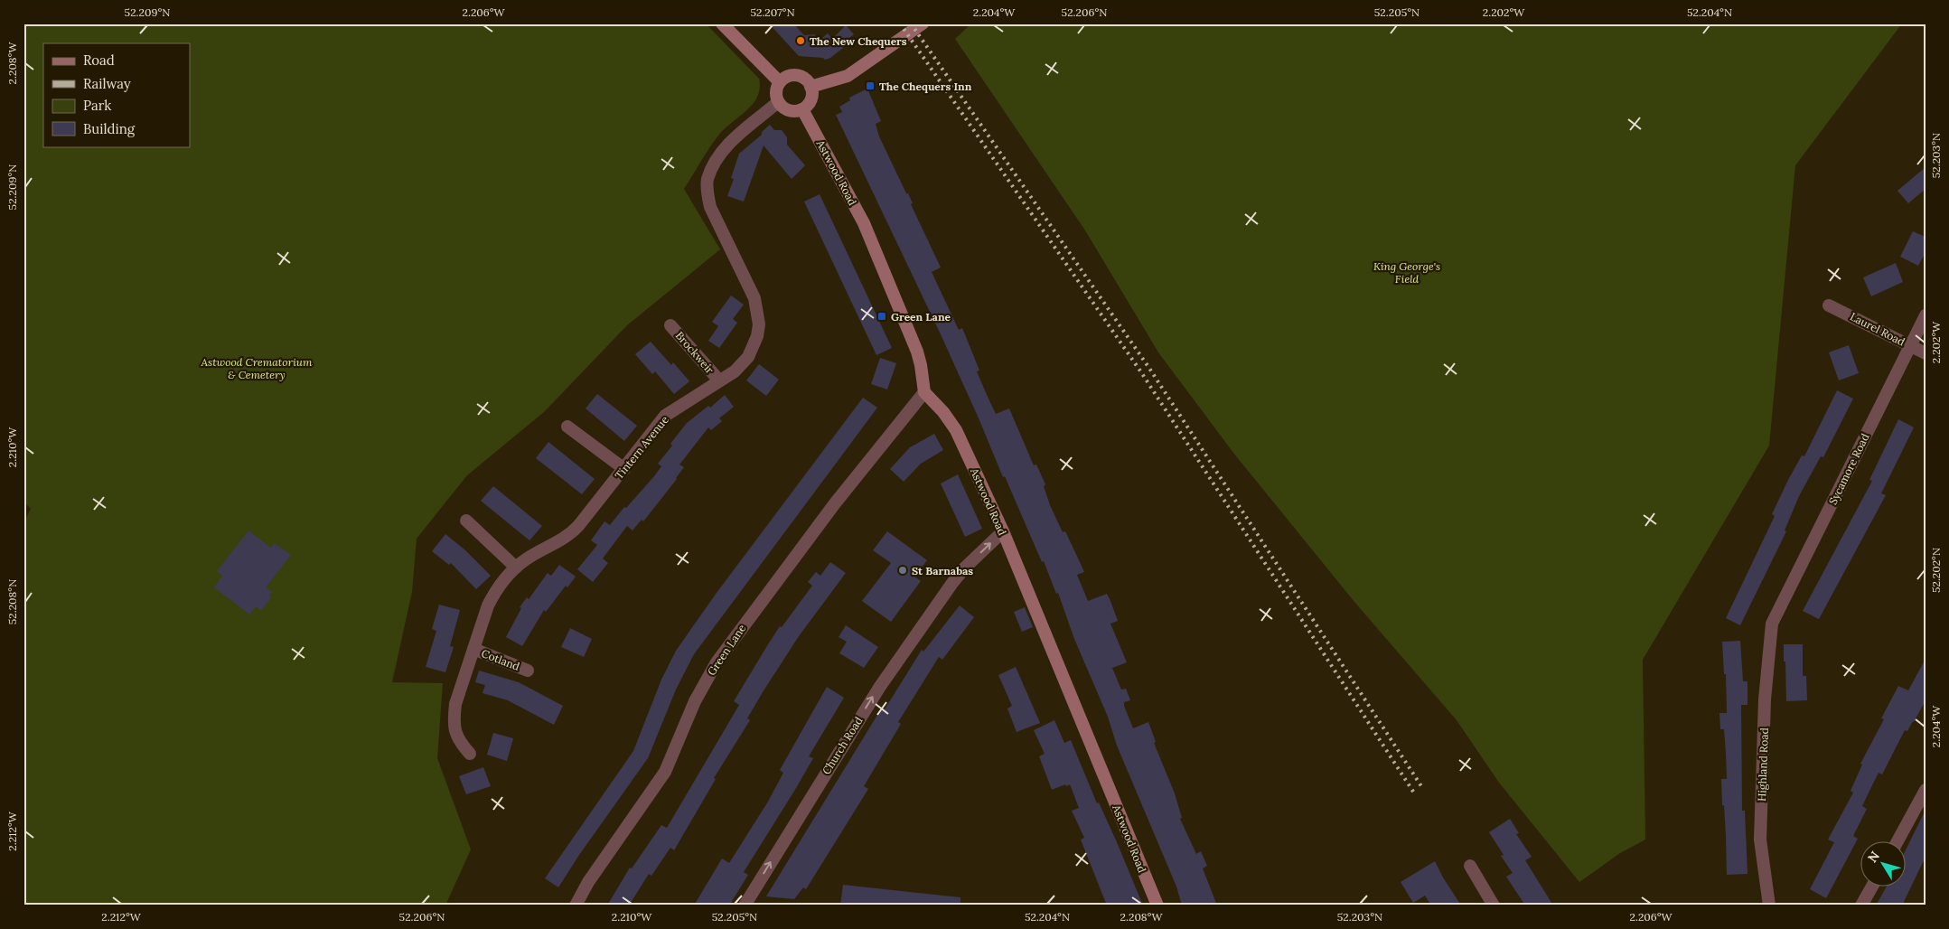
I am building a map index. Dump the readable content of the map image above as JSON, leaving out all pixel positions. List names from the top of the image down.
{
  "streets": {
    "main road": ["Astwood Road"],
    "street": [
      "Laurel Road",
      "Brockweir",
      "Tintern Avenue",
      "Sycamore Road",
      "Green Lane",
      "Cotland",
      "Church Road",
      "Highland Road"
    ]
  },
  "crossings": [
    ["Astwood Road", "Tintern Avenue"],
    ["Astwood Road", "Green Lane"],
    ["Astwood Road", "Church Road"],
    ["Laurel Road", "Sycamore Road"],
    ["Brockweir", "Tintern Avenue"],
    ["Tintern Avenue", "Cotland"],
    ["Sycamore Road", "Highland Road"]
  ],
  "one_way": ["Church Road"],
  "parks": ["King George's Field", "Astwood Crematorium & Cemetery"],
  "places": {
    "other": ["The New Chequers", "St Barnabas"],
    "transit": ["The Chequers Inn", "Green Lane"]
  },
  "legend": [
    "Road",
    "Railway",
    "Park",
    "Building"
  ],
  "north": "top left",
  "coordinates": [
    "52.209°N",
    "2.206°W",
    "52.207°N",
    "2.204°W",
    "52.206°N",
    "52.205°N",
    "2.202°W",
    "52.204°N",
    "2.208°W",
    "52.203°N",
    "2.210°W",
    "52.202°N",
    "52.208°N",
    "2.212°W"
  ]
}
